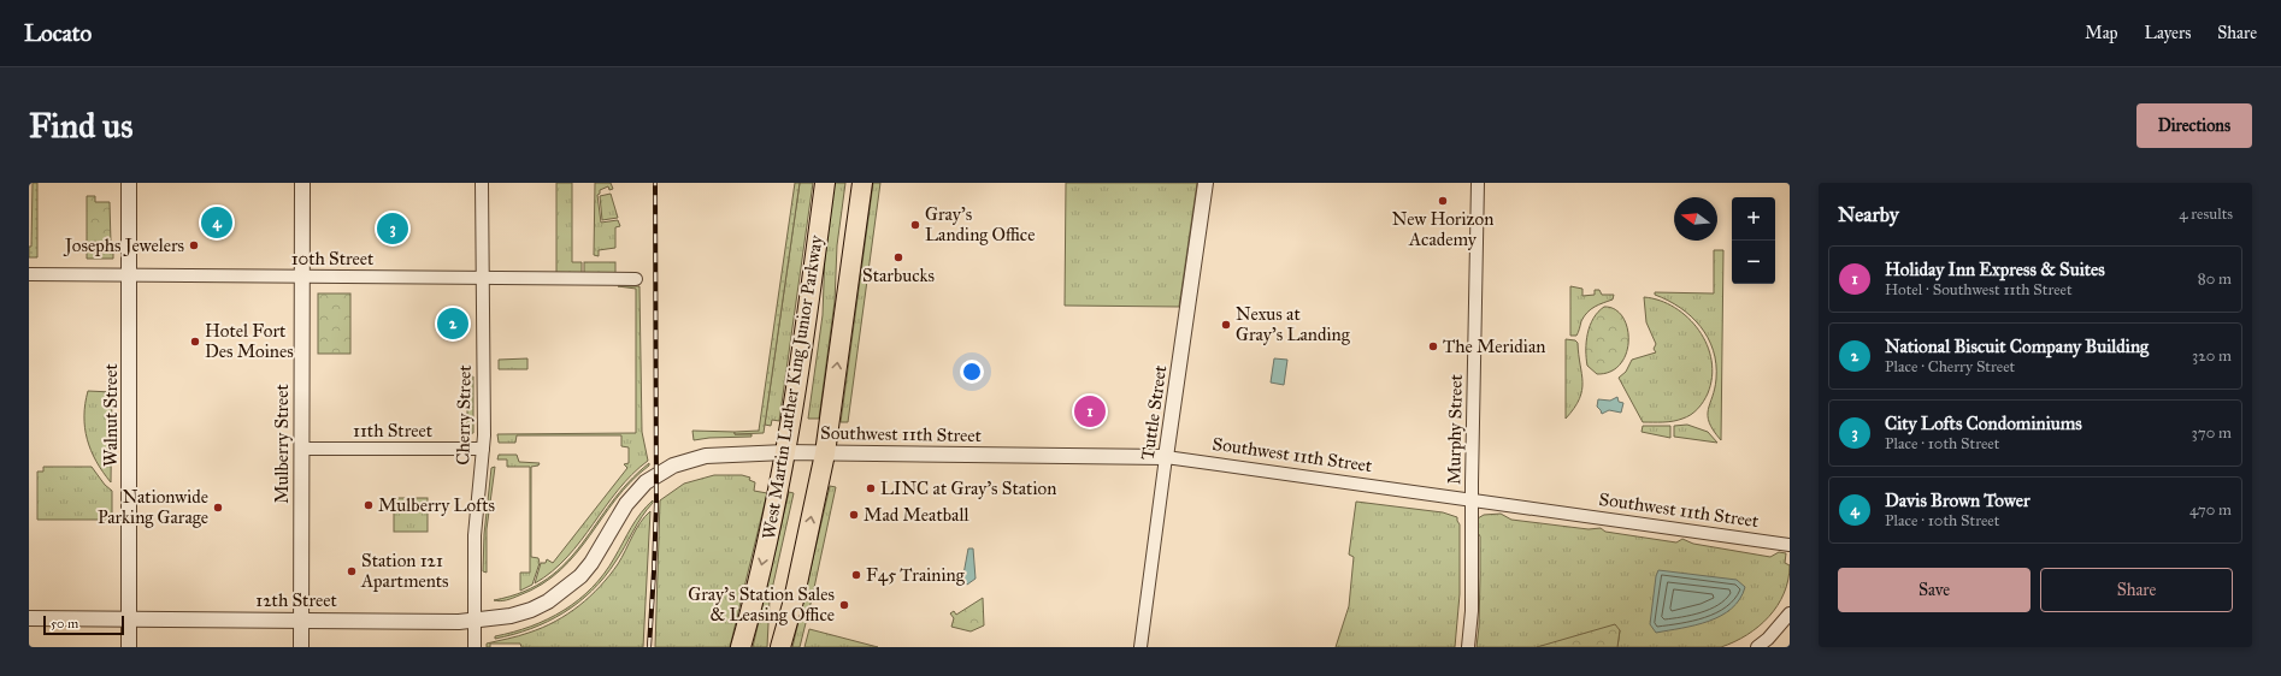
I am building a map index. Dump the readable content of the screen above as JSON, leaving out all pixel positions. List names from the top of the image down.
{
  "streets": {
    "main road": ["West Martin Luther King Junior Parkway"],
    "street": [
      "10th Street",
      "Tuttle Street",
      "Walnut Street",
      "Cherry Street",
      "Murphy Street",
      "11th Street",
      "Southwest 11th Street",
      "Mulberry Street",
      "12th Street"
    ]
  },
  "crossings": [
    ["10th Street", "Walnut Street"],
    ["10th Street", "Cherry Street"],
    ["10th Street", "Mulberry Street"],
    ["West Martin Luther King Junior Parkway", "Southwest 11th Street"],
    ["West Martin Luther King Junior Parkway", "12th Street"],
    ["Tuttle Street", "Southwest 11th Street"],
    ["Walnut Street", "12th Street"],
    ["Cherry Street", "11th Street"],
    ["Cherry Street", "12th Street"],
    ["Murphy Street", "Southwest 11th Street"],
    ["11th Street", "Mulberry Street"],
    ["Southwest 11th Street", "12th Street"],
    ["Mulberry Street", "12th Street"]
  ],
  "places": [
    "New Horizon Academy",
    "Gray's Landing Office",
    "Josephs Jewelers",
    "Starbucks",
    "Nexus at Gray's Landing",
    "Hotel Fort Des Moines",
    "The Meridian",
    "LINC at Gray's Station",
    "Mulberry Lofts",
    "Nationwide Parking Garage",
    "Mad Meatball",
    "Station 121 Apartments",
    "F45 Training",
    "Gray's Station Sales & Leasing Office"
  ],
  "scale_bar": "50 m",
  "north": "left",
  "page": {
    "header": "Locato",
    "nav": ["Map", "Layers", "Share"],
    "buttons": [
      "Directions",
      ["Save", "Share"]
    ],
    "title": "Find us",
    "heading": ["Nearby", "4 results"],
    "map_buttons": ["+", "−"],
    "pins": [
      "4",
      "3",
      "2",
      "1"
    ],
    "list": [
      {
        "mark": "1",
        "name": "Holiday Inn Express & Suites",
        "note": "Hotel · Southwest 11th Street",
        "value": "80 m"
      },
      {
        "mark": "2",
        "name": "National Biscuit Company Building",
        "note": "Place · Cherry Street",
        "value": "320 m"
      },
      {
        "mark": "3",
        "name": "City Lofts Condominiums",
        "note": "Place · 10th Street",
        "value": "370 m"
      },
      {
        "mark": "4",
        "name": "Davis Brown Tower",
        "note": "Place · 10th Street",
        "value": "470 m"
      }
    ],
    "scale": "50 m"
  }
}
